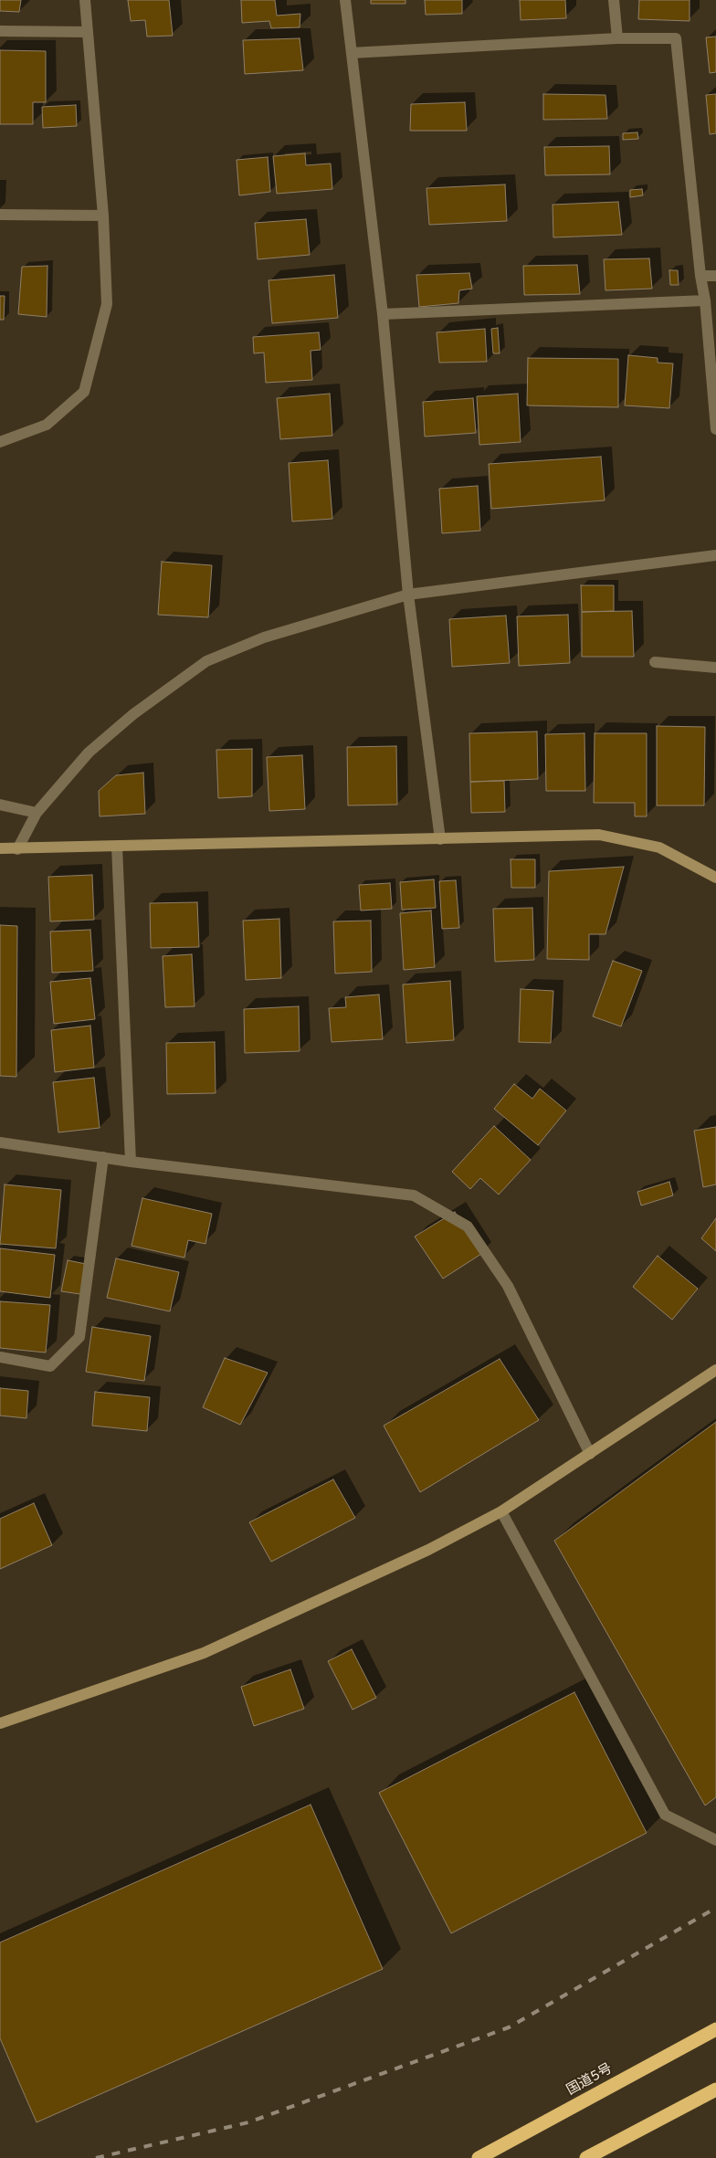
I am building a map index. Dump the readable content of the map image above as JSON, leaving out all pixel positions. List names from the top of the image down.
{
  "streets": {
    "highway": ["国道5号"]
  }
}
